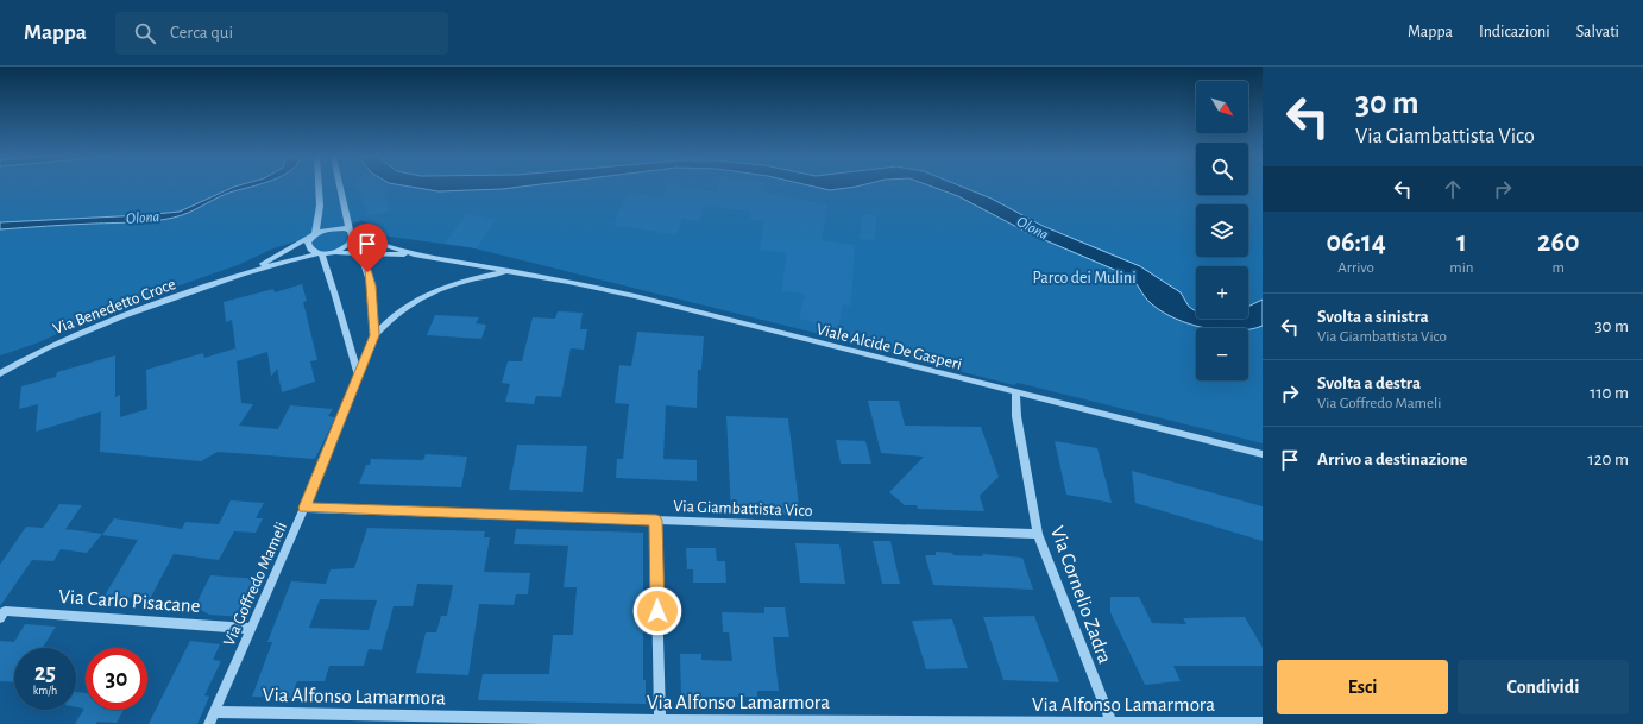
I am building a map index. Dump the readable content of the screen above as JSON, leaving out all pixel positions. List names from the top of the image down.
{
  "streets": {
    "street": [
      "Via Benedetto Croce",
      "Viale Alcide De Gasperi",
      "Via Giambattista Vico",
      "Via Goffredo Mameli",
      "Via Cornelio Zadra",
      "Via Carlo Pisacane",
      "Via Alfonso Lamarmora"
    ]
  },
  "crossings": [
    ["Via Benedetto Croce", "Via Goffredo Mameli"],
    ["Viale Alcide De Gasperi", "Via Goffredo Mameli"],
    ["Viale Alcide De Gasperi", "Via Cornelio Zadra"],
    ["Via Giambattista Vico", "Via Goffredo Mameli"],
    ["Via Giambattista Vico", "Via Cornelio Zadra"],
    ["Via Goffredo Mameli", "Via Carlo Pisacane"],
    ["Via Goffredo Mameli", "Via Alfonso Lamarmora"],
    ["Via Cornelio Zadra", "Via Alfonso Lamarmora"]
  ],
  "water": ["Olona"],
  "parks": ["Parco dei Mulini"],
  "north": "bottom right",
  "page": {
    "header": "Mappa",
    "search": "Cerca qui",
    "nav": ["Mappa", "Indicazioni", "Salvati"],
    "turn": ["30 m", "Via Giambattista Vico"],
    "map_buttons": ["+", "−"],
    "eta": [
      "06:14",
      "Arrivo",
      "1",
      "min",
      "260",
      "m"
    ],
    "list": [
      {
        "name": "Svolta a sinistra",
        "note": "Via Giambattista Vico",
        "value": "30 m"
      },
      {
        "name": "Svolta a destra",
        "note": "Via Goffredo Mameli",
        "value": "110 m"
      },
      {
        "name": "Arrivo a destinazione",
        "value": "120 m"
      }
    ],
    "speed": "25 km/h",
    "limit": "30",
    "buttons": ["Esci", "Condividi"]
  }
}
